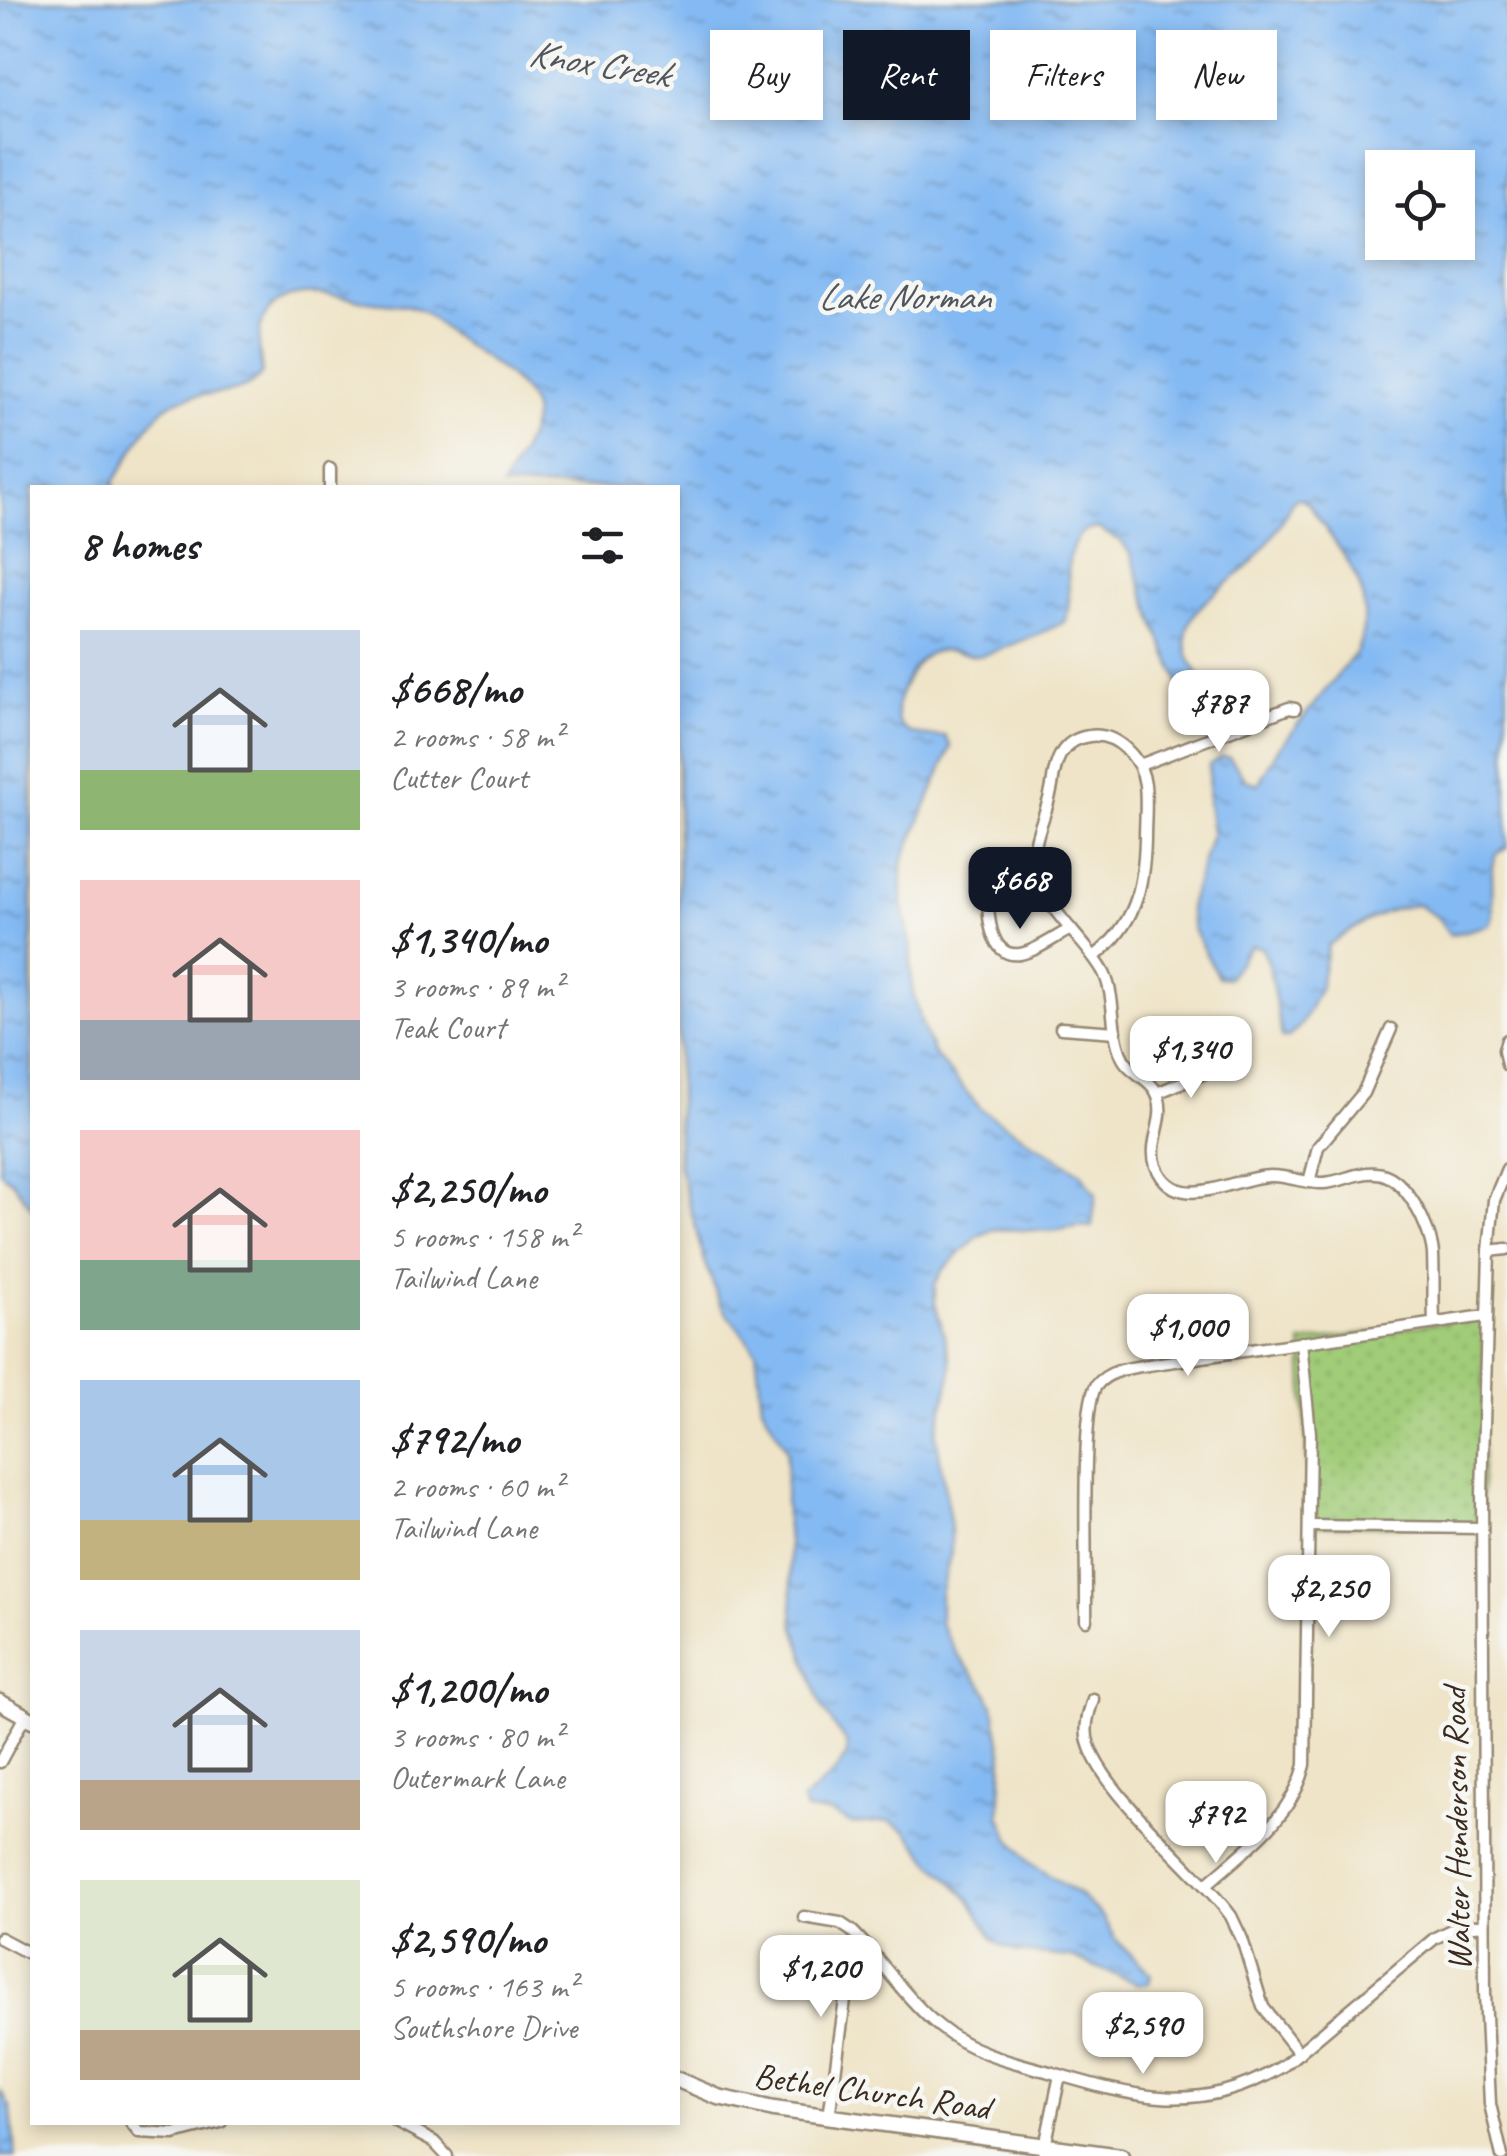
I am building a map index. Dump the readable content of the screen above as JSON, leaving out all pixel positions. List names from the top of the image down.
{
  "streets": {
    "street": ["Walter Henderson Road", "Bethel Church Road"]
  },
  "water": ["Knox Creek", "Lake Norman"],
  "page": {
    "chip": [
      "Buy",
      "Rent",
      "Filters",
      "New"
    ],
    "heading": "8 homes",
    "list": [
      {
        "name": "$668/mo",
        "note": "2 rooms · 58 m² · Cutter Court"
      },
      {
        "name": "$1,340/mo",
        "note": "3 rooms · 89 m² · Teak Court"
      },
      {
        "name": "$2,250/mo",
        "note": "5 rooms · 158 m² · Tailwind Lane"
      },
      {
        "name": "$792/mo",
        "note": "2 rooms · 60 m² · Tailwind Lane"
      },
      {
        "name": "$1,200/mo",
        "note": "3 rooms · 80 m² · Outermark Lane"
      },
      {
        "name": "$2,590/mo",
        "note": "5 rooms · 163 m² · Southshore Drive"
      }
    ],
    "price": [
      "$787",
      "$668",
      "$1,340",
      "$1,000",
      "$2,250",
      "$792",
      "$1,200",
      "$2,590"
    ]
  }
}
